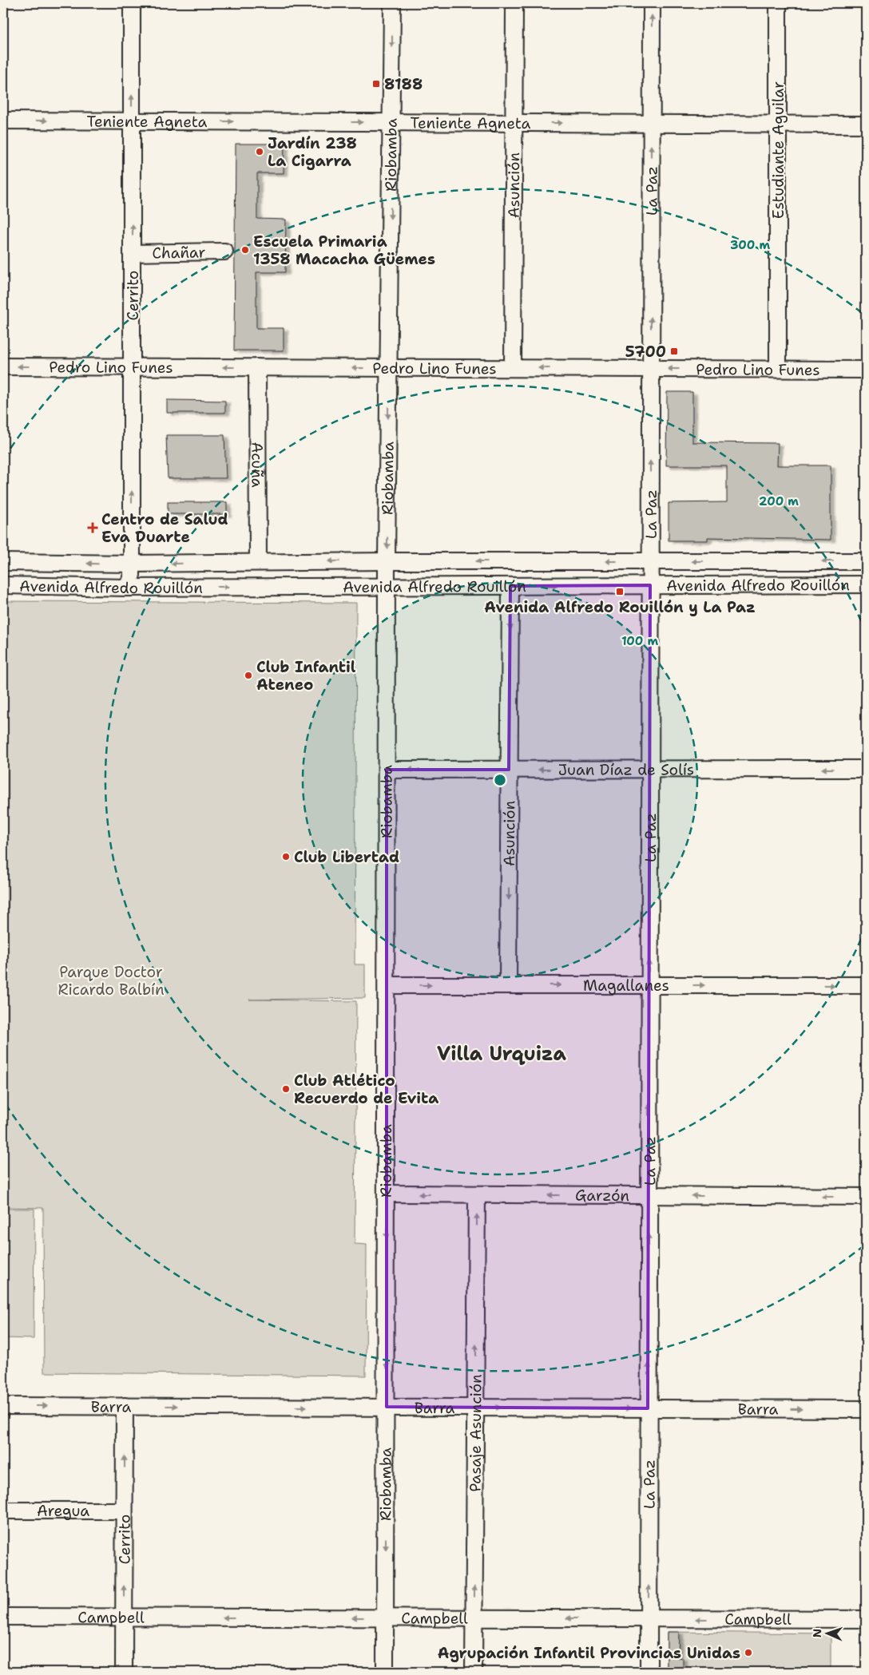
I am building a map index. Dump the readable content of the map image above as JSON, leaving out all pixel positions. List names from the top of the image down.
{
  "streets": {
    "street": [
      "Teniente Agneta",
      "Estudiante Aguilar",
      "Riobamba",
      "Asunción",
      "La Paz",
      "Chañar",
      "Cerrito",
      "Pedro Lino Funes",
      "Acuña",
      "Avenida Alfredo Rouillón",
      "Juan Díaz de Solís",
      "Magallanes",
      "Garzón",
      "Barra",
      "Pasaje Asunción",
      "Aregua",
      "Campbell"
    ]
  },
  "crossings": [
    ["Teniente Agneta", "Estudiante Aguilar"],
    ["Teniente Agneta", "Riobamba"],
    ["Teniente Agneta", "Asunción"],
    ["Teniente Agneta", "La Paz"],
    ["Teniente Agneta", "Cerrito"],
    ["Estudiante Aguilar", "Pedro Lino Funes"],
    ["Riobamba", "Pedro Lino Funes"],
    ["Riobamba", "Avenida Alfredo Rouillón"],
    ["Riobamba", "Juan Díaz de Solís"],
    ["Riobamba", "Magallanes"],
    ["Riobamba", "Garzón"],
    ["Riobamba", "Barra"],
    ["Riobamba", "Campbell"],
    ["Asunción", "Pedro Lino Funes"],
    ["Asunción", "Avenida Alfredo Rouillón"],
    ["Asunción", "Juan Díaz de Solís"],
    ["Asunción", "Magallanes"],
    ["La Paz", "Pedro Lino Funes"],
    ["La Paz", "Avenida Alfredo Rouillón"],
    ["La Paz", "Juan Díaz de Solís"],
    ["La Paz", "Magallanes"],
    ["La Paz", "Garzón"],
    ["La Paz", "Barra"],
    ["La Paz", "Campbell"],
    ["Chañar", "Cerrito"],
    ["Cerrito", "Pedro Lino Funes"],
    ["Cerrito", "Avenida Alfredo Rouillón"],
    ["Cerrito", "Barra"],
    ["Cerrito", "Aregua"],
    ["Cerrito", "Campbell"],
    ["Pedro Lino Funes", "Acuña"],
    ["Acuña", "Avenida Alfredo Rouillón"],
    ["Garzón", "Pasaje Asunción"],
    ["Barra", "Pasaje Asunción"],
    ["Pasaje Asunción", "Campbell"]
  ],
  "one_way": [
    "Teniente Agneta",
    "Riobamba",
    "Asunción",
    "La Paz",
    "Cerrito",
    "Pedro Lino Funes",
    "Juan Díaz de Solís",
    "Magallanes",
    "Garzón",
    "Barra",
    "Pasaje Asunción",
    "Campbell"
  ],
  "districts": ["Villa Urquiza"],
  "parks": ["Parque Doctor Ricardo Balbín"],
  "places": {
    "transit": ["8188", "5700", "Avenida Alfredo Rouillón y La Paz"],
    "other": [
      "Jardín 238 La Cigarra",
      "Escuela Primaria 1358 Macacha Güemes",
      "Club Infantil Ateneo",
      "Club Libertad",
      "Club Atlético Recuerdo de Evita",
      "Agrupación Infantil Provincias Unidas"
    ],
    "health": ["Centro de Salud Eva Duarte"]
  },
  "north": "left",
  "rings": ["300 m", "200 m", "100 m"]
}
